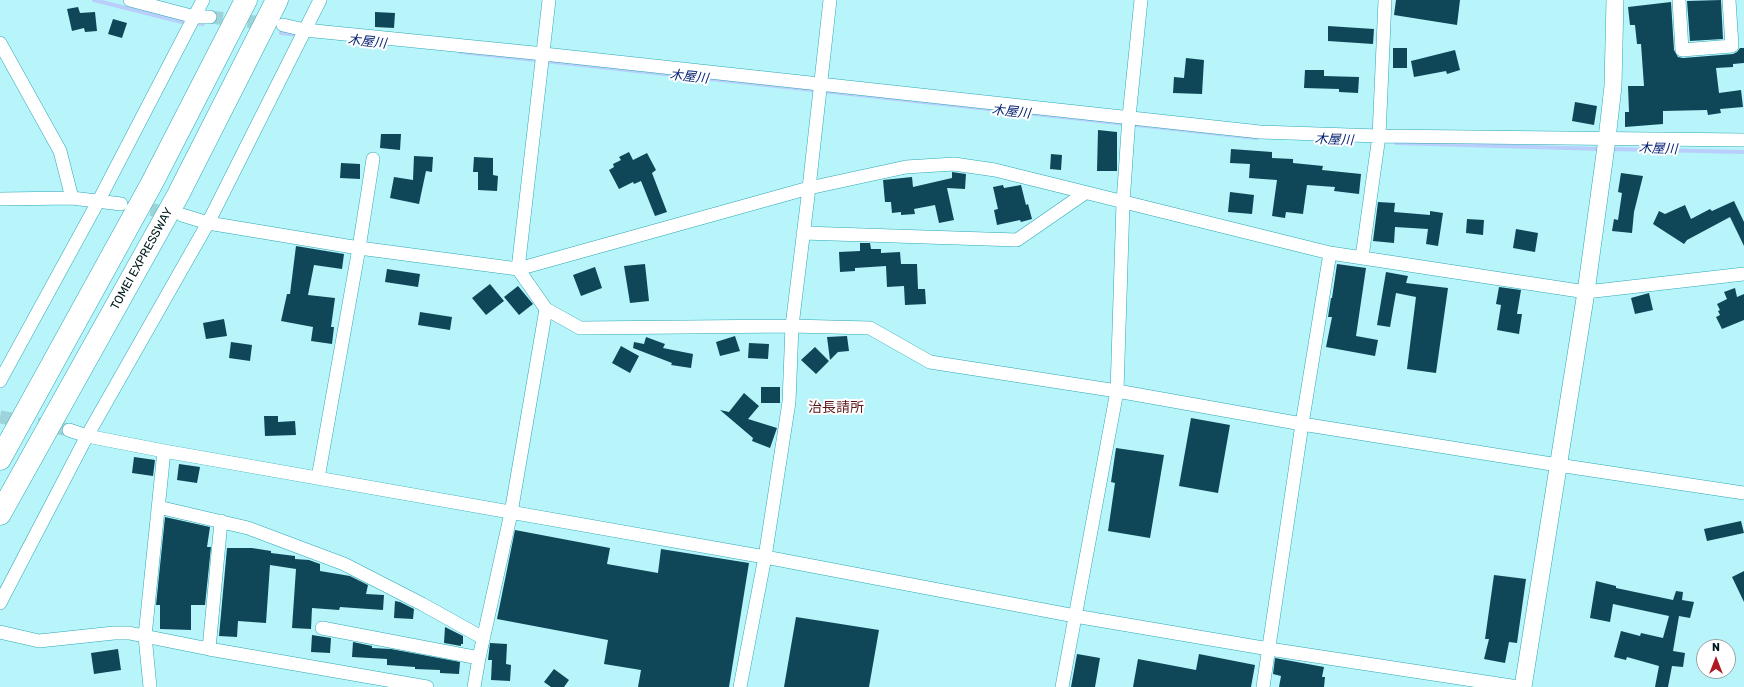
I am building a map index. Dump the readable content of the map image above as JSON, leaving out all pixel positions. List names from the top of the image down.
{
  "streets": {
    "highway": ["TOMEI EXPRESSWAY"]
  },
  "districts": ["治長請所"],
  "water": ["木屋川"],
  "north": "top"
}
